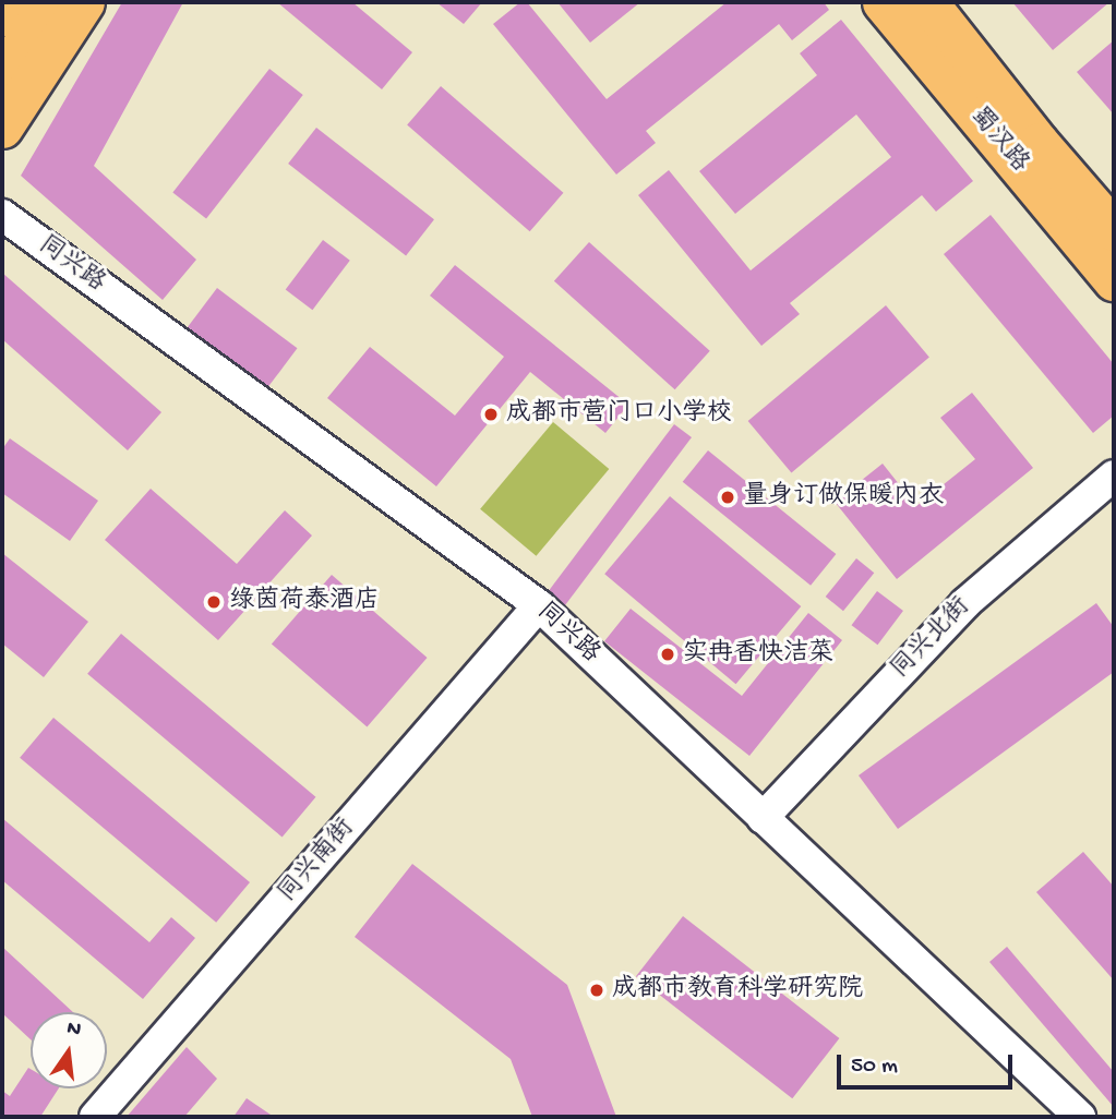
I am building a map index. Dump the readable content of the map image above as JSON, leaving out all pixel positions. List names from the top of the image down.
{
  "streets": {
    "main road": ["蜀汉路"],
    "street": ["同兴路", "同兴北街", "同兴南街"]
  },
  "crossings": [
    ["同兴路", "同兴北街"],
    ["同兴路", "同兴南街"]
  ],
  "places": [
    "成都市营门口小学校",
    "量身订做保暖内衣",
    "绿茵荷泰酒店",
    "实冉香快洁菜",
    "成都市教育科学研究院"
  ],
  "scale_bar": "50 m",
  "north": "top"
}
